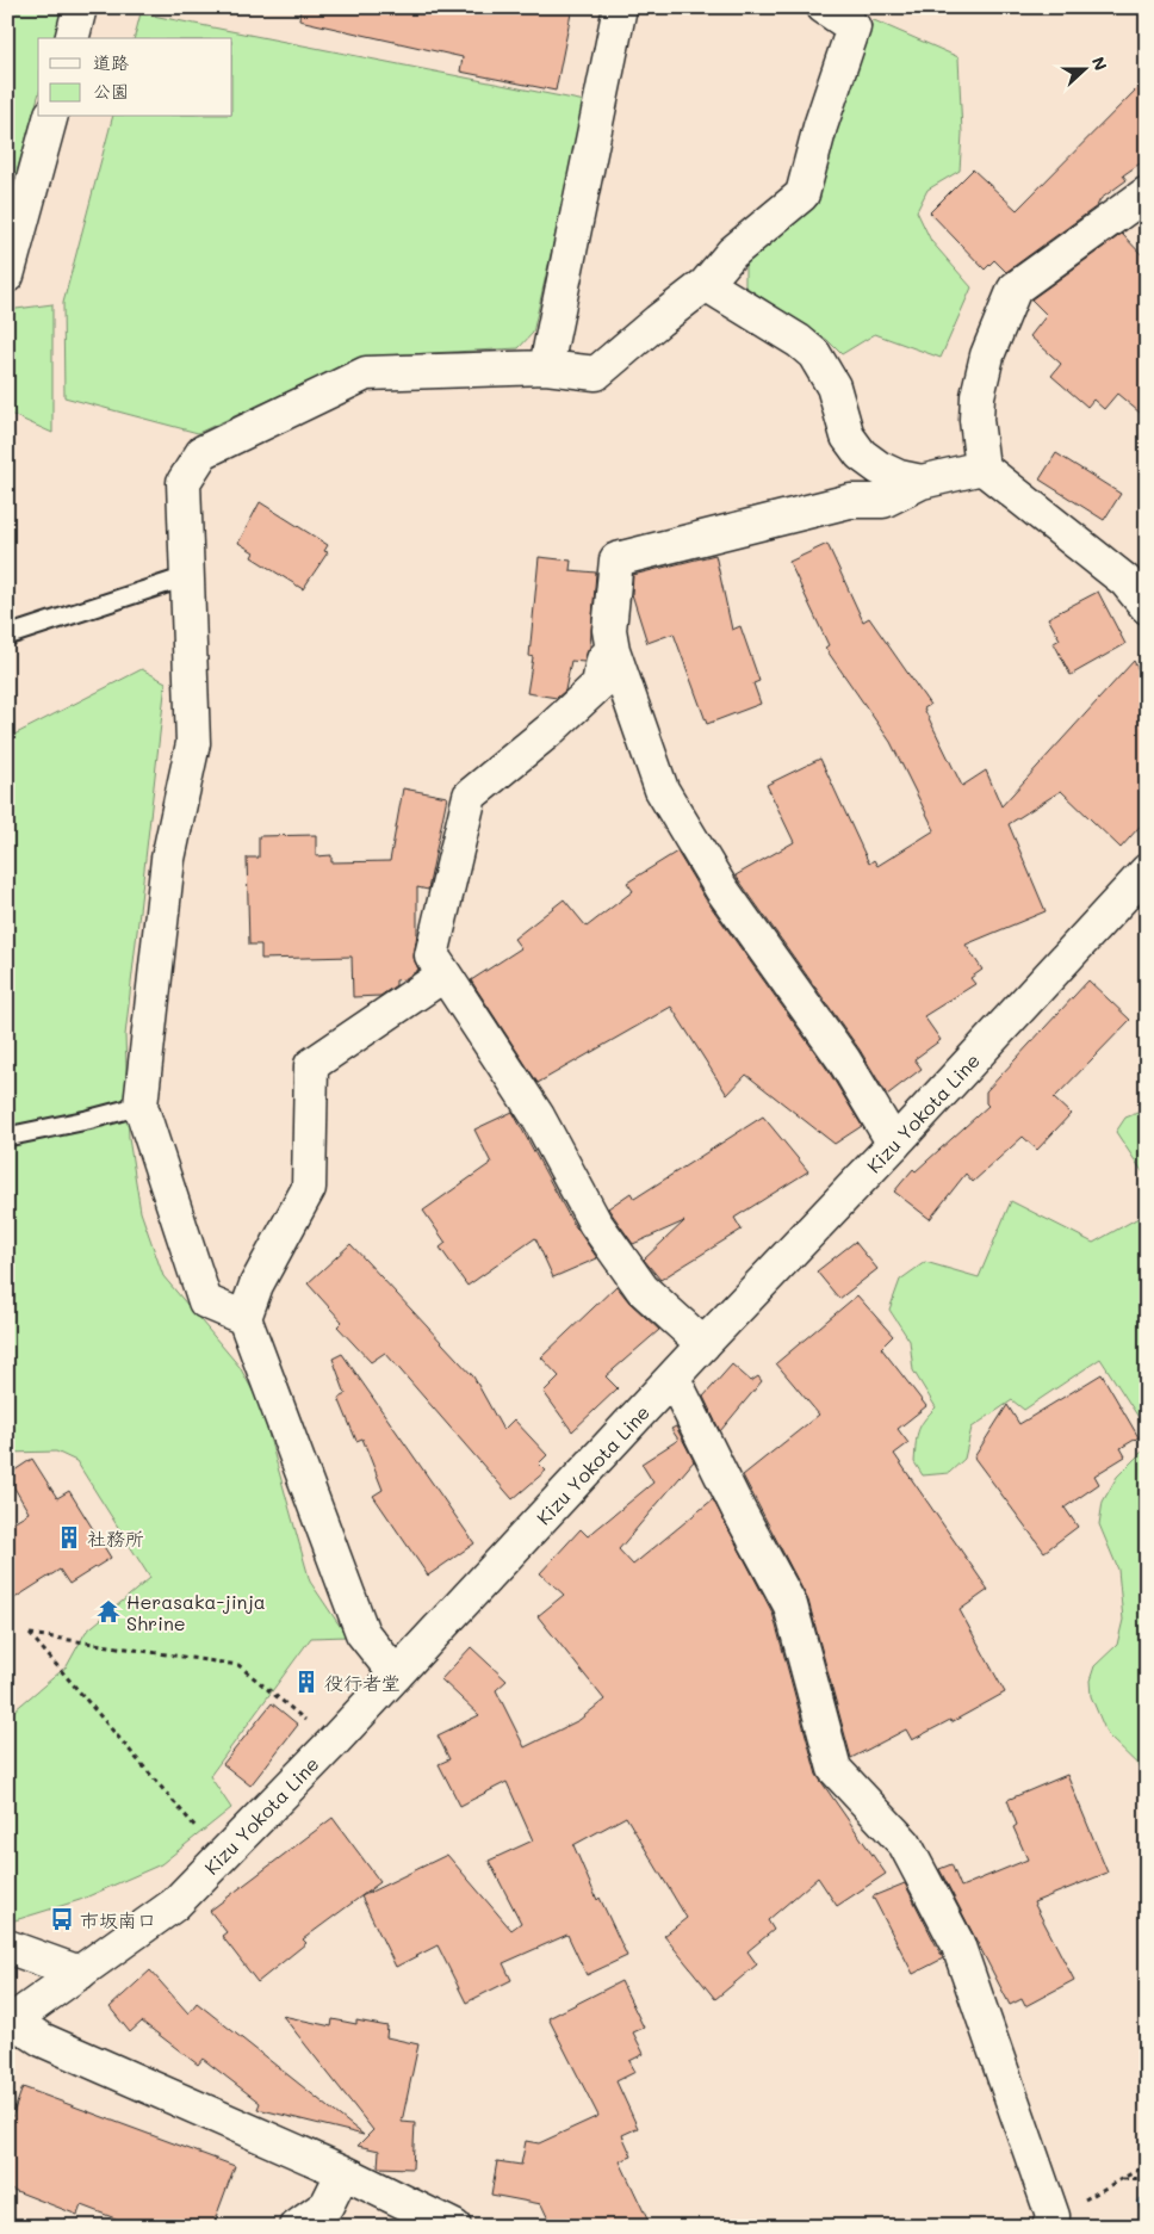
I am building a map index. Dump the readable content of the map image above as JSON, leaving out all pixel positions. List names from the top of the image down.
{
  "streets": {
    "street": ["Kizu Yokota Line"]
  },
  "places": {
    "building": ["社務所", "役行者堂"],
    "temple": ["Herasaka-jinja Shrine"],
    "bus stop": ["市坂南口"]
  },
  "legend": ["道路", "公園"],
  "north": "right"
}
